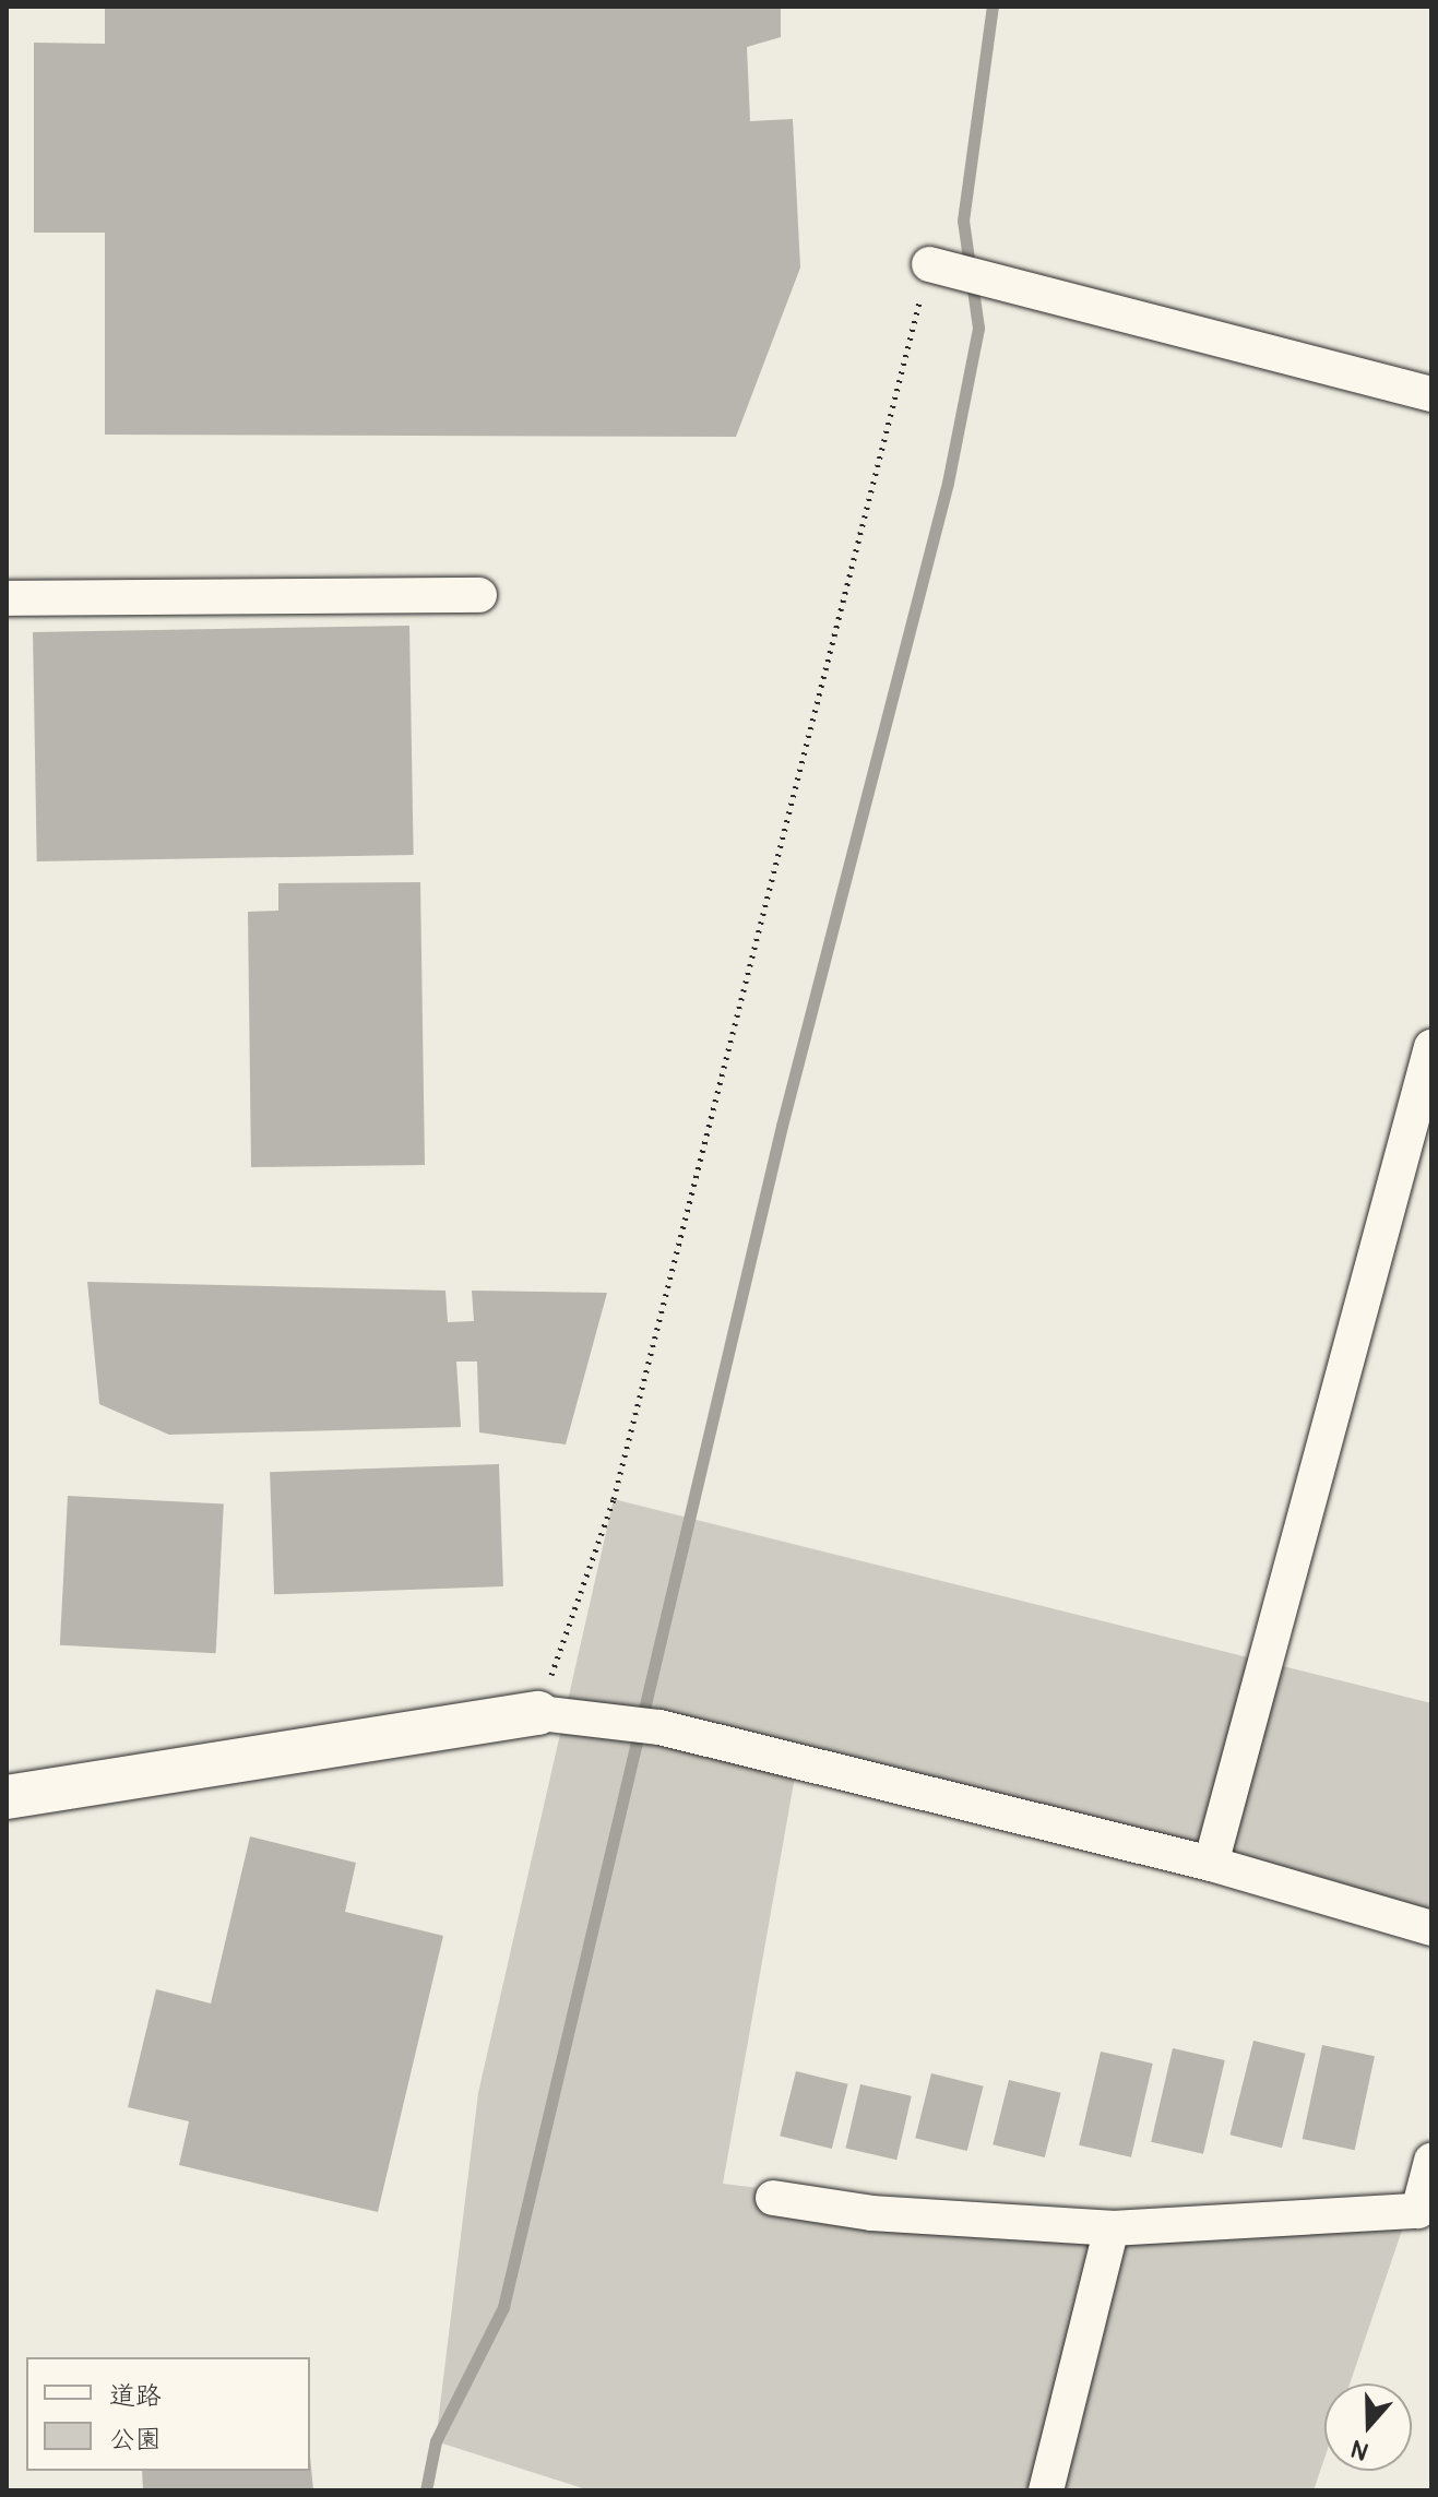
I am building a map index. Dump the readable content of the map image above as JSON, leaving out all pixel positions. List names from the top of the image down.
{
  "legend": ["道路", "公園"],
  "north": "bottom"
}
